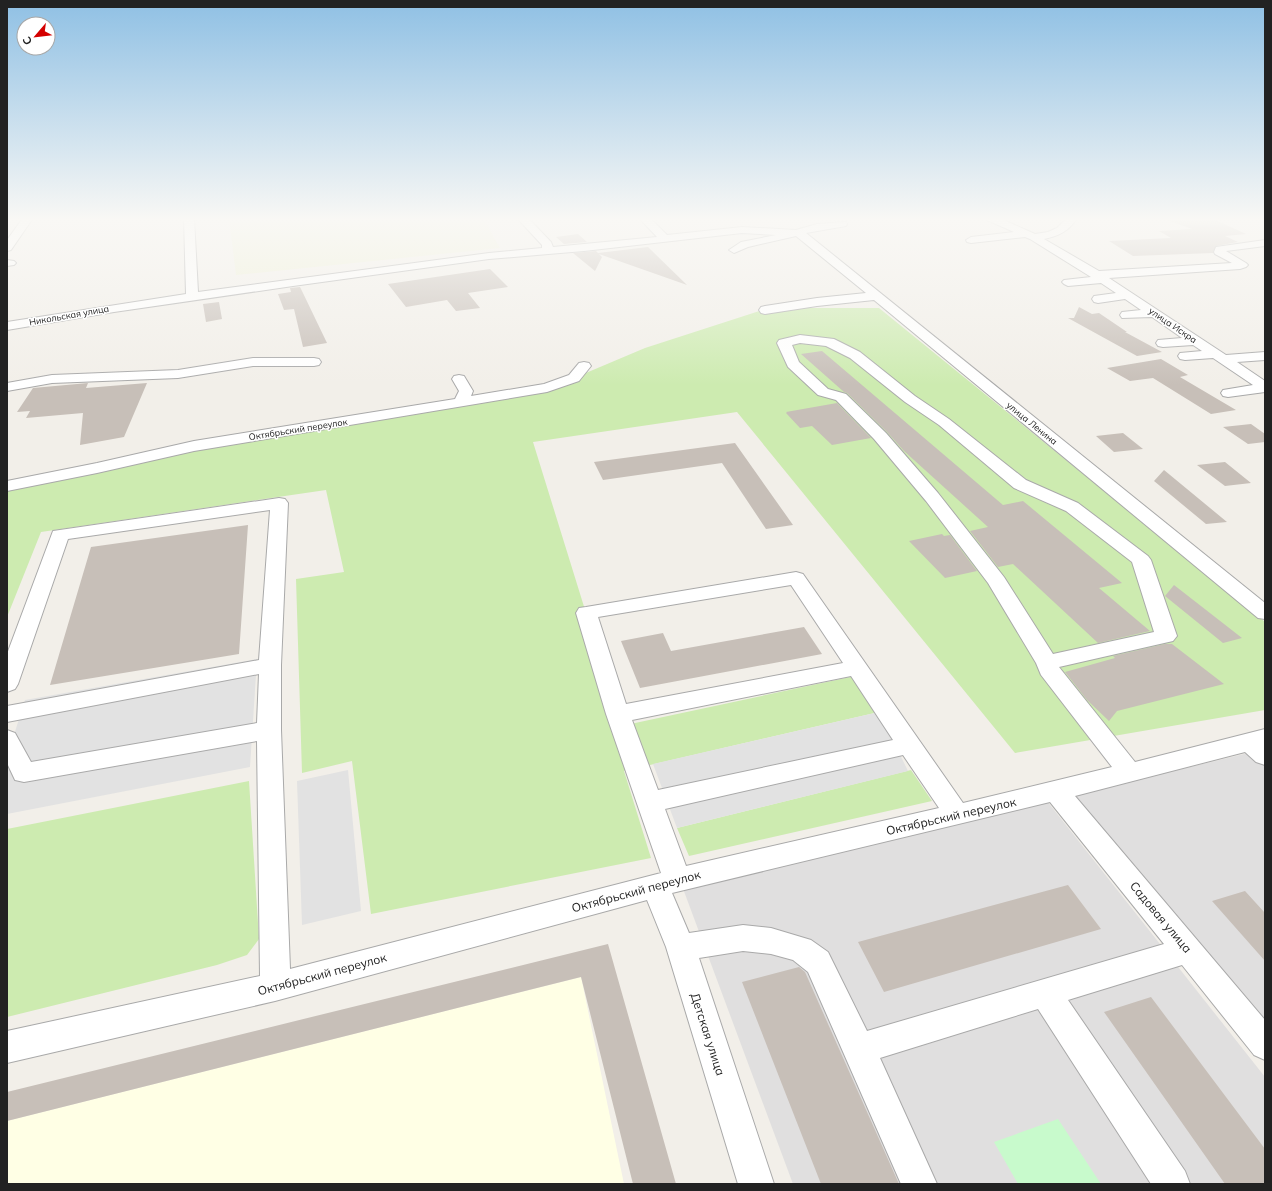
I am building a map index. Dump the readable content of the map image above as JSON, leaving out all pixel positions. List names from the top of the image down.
{
  "streets": {
    "street": [
      "Никольская улица",
      "улица Искра",
      "улица Ленина",
      "Октябрьский переулок",
      "Садовая улица",
      "Детская улица"
    ]
  },
  "crossings": [
    ["Октябрьский переулок", "Садовая улица"],
    ["Октябрьский переулок", "Детская улица"]
  ],
  "north": "bottom left"
}
